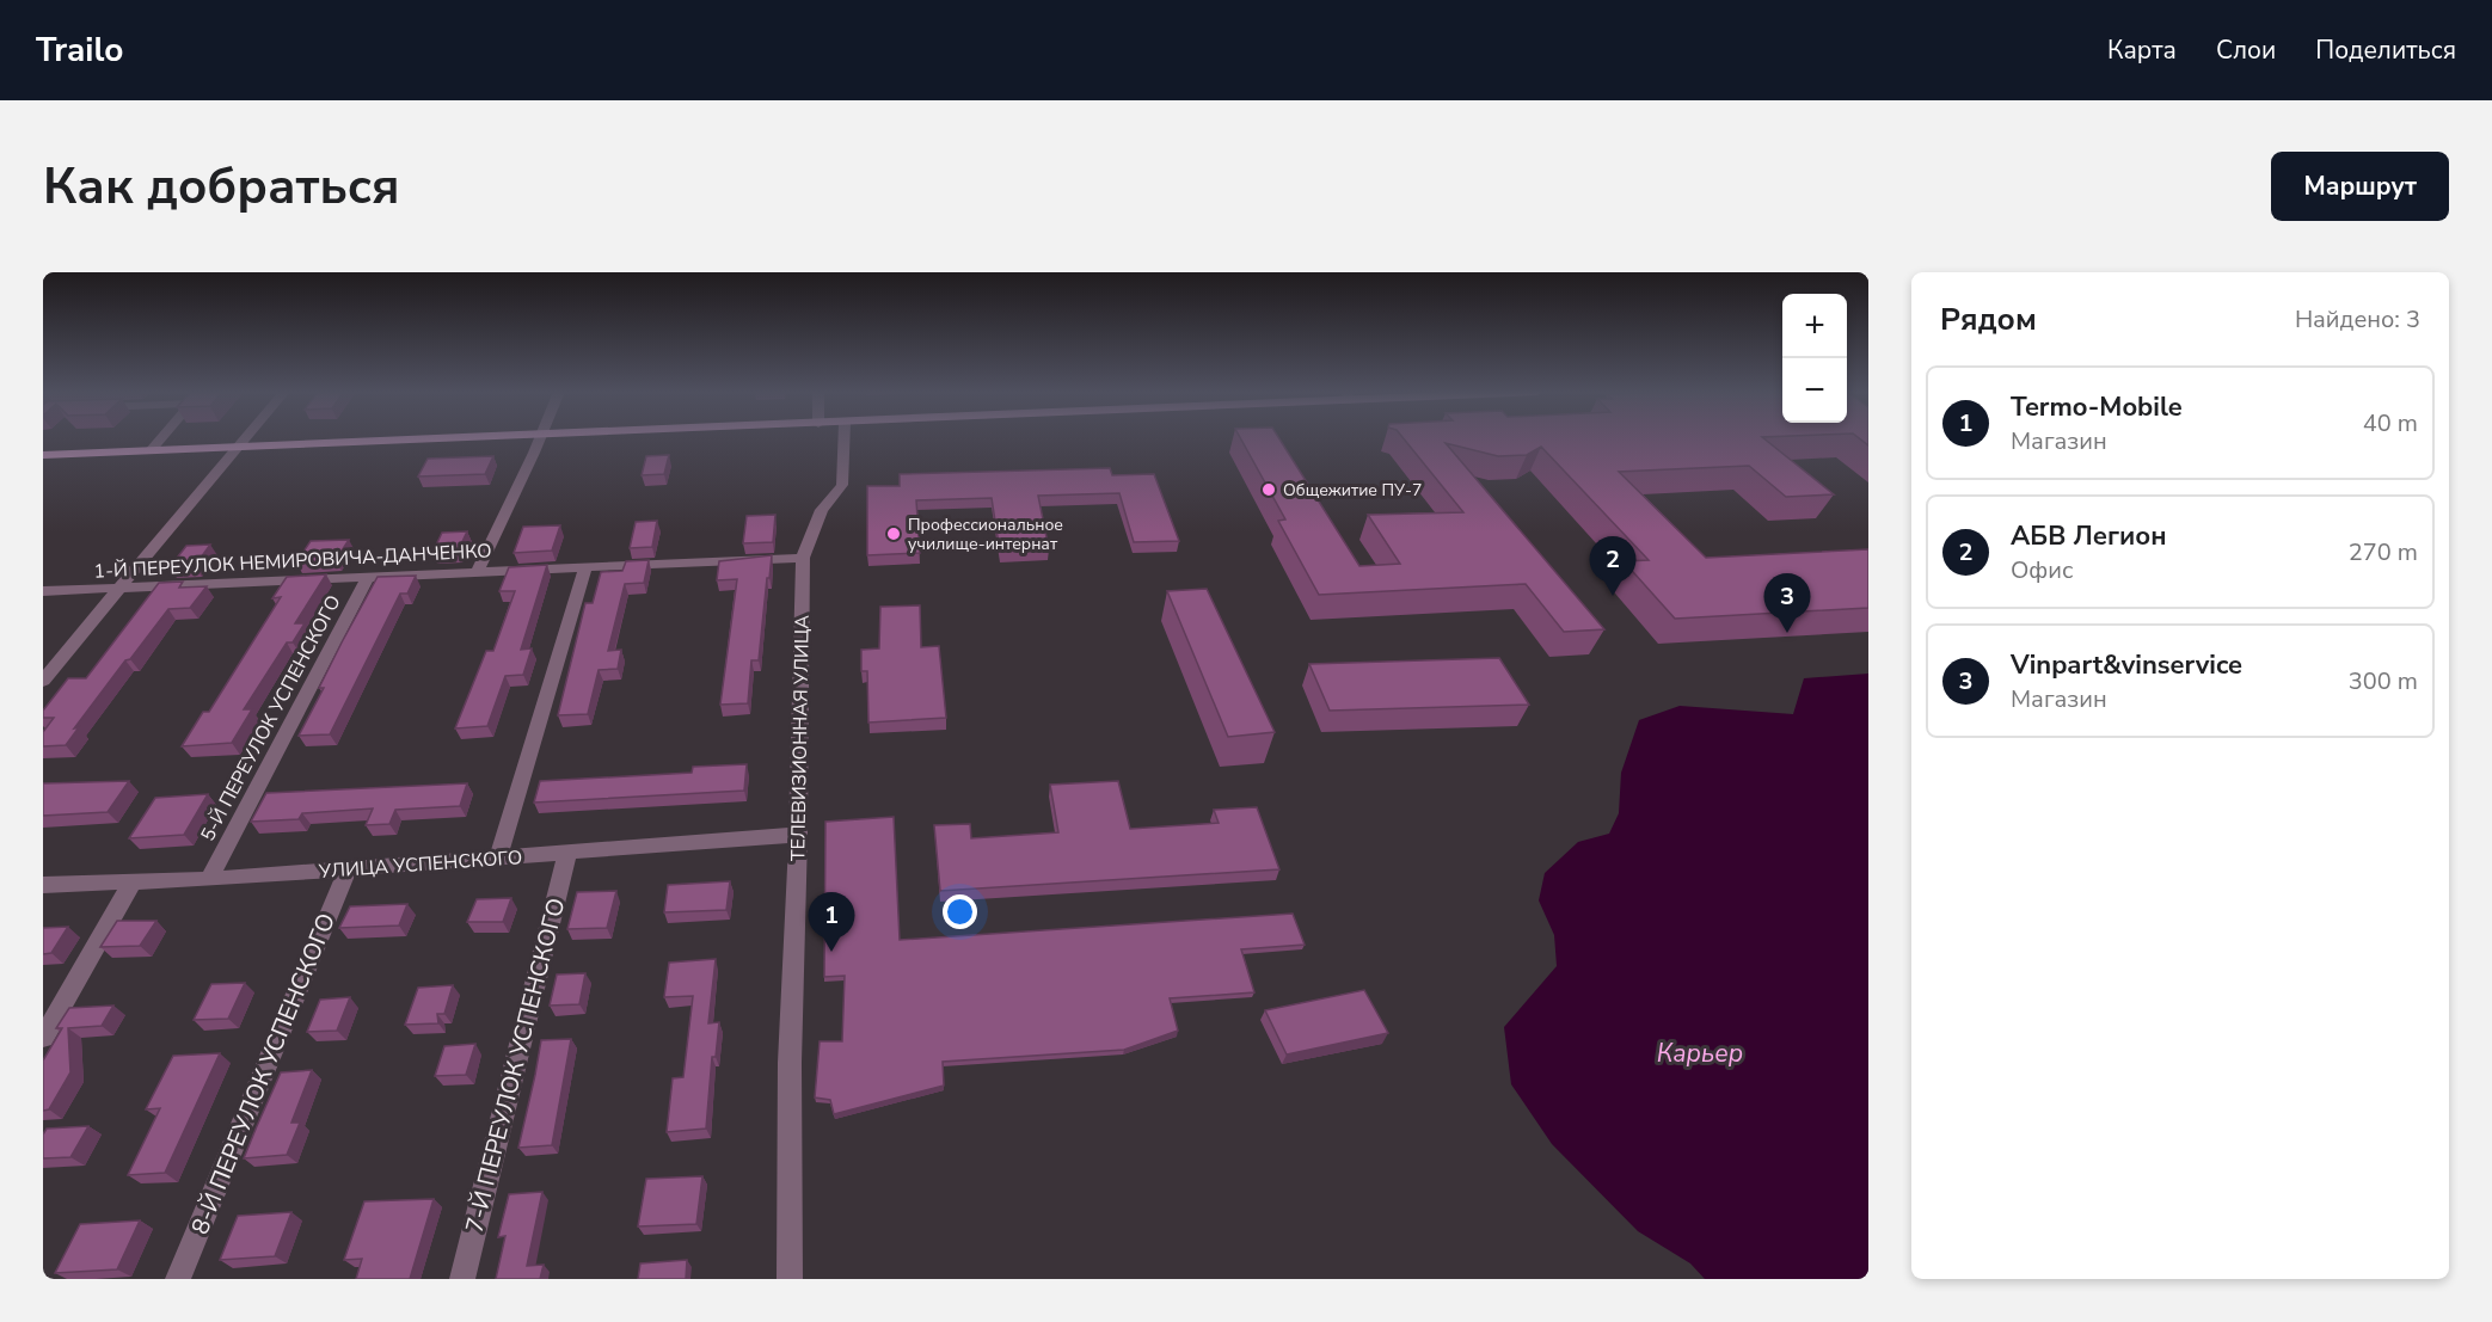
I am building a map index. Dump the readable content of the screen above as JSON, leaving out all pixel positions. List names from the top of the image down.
{
  "streets": {
    "street": [
      "1-Й ПЕРЕУЛОК НЕМИРОВИЧА-ДАНЧЕНКО",
      "5-Й ПЕРЕУЛОК УСПЕНСКОГО",
      "ТЕЛЕВИЗИОННАЯ УЛИЦА",
      "УЛИЦА УСПЕНСКОГО",
      "7-Й ПЕРЕУЛОК УСПЕНСКОГО",
      "8-Й ПЕРЕУЛОК УСПЕНСКОГО"
    ]
  },
  "crossings": [
    ["1-Й ПЕРЕУЛОК НЕМИРОВИЧА-ДАНЧЕНКО", "5-Й ПЕРЕУЛОК УСПЕНСКОГО"],
    ["1-Й ПЕРЕУЛОК НЕМИРОВИЧА-ДАНЧЕНКО", "ТЕЛЕВИЗИОННАЯ УЛИЦА"],
    ["5-Й ПЕРЕУЛОК УСПЕНСКОГО", "УЛИЦА УСПЕНСКОГО"],
    ["ТЕЛЕВИЗИОННАЯ УЛИЦА", "УЛИЦА УСПЕНСКОГО"],
    ["УЛИЦА УСПЕНСКОГО", "7-Й ПЕРЕУЛОК УСПЕНСКОГО"],
    ["УЛИЦА УСПЕНСКОГО", "8-Й ПЕРЕУЛОК УСПЕНСКОГО"]
  ],
  "water": ["Карьер"],
  "places": ["Общежитие ПУ-7", "Профессиональное училище-интернат"],
  "page": {
    "header": "Trailo",
    "nav": ["Карта", "Слои", "Поделиться"],
    "buttons": "Маршрут",
    "title": "Как добраться",
    "heading": ["Рядом", "Найдено: 3"],
    "map_buttons": ["+", "−"],
    "list": [
      {
        "mark": "1",
        "name": "Termo-Mobile",
        "note": "Магазин",
        "value": "40 m"
      },
      {
        "mark": "2",
        "name": "АБВ Легион",
        "note": "Офис",
        "value": "270 m"
      },
      {
        "mark": "3",
        "name": "Vinpart&vinservice",
        "note": "Магазин",
        "value": "300 m"
      }
    ],
    "pins": ["2", "3", "1"]
  }
}
